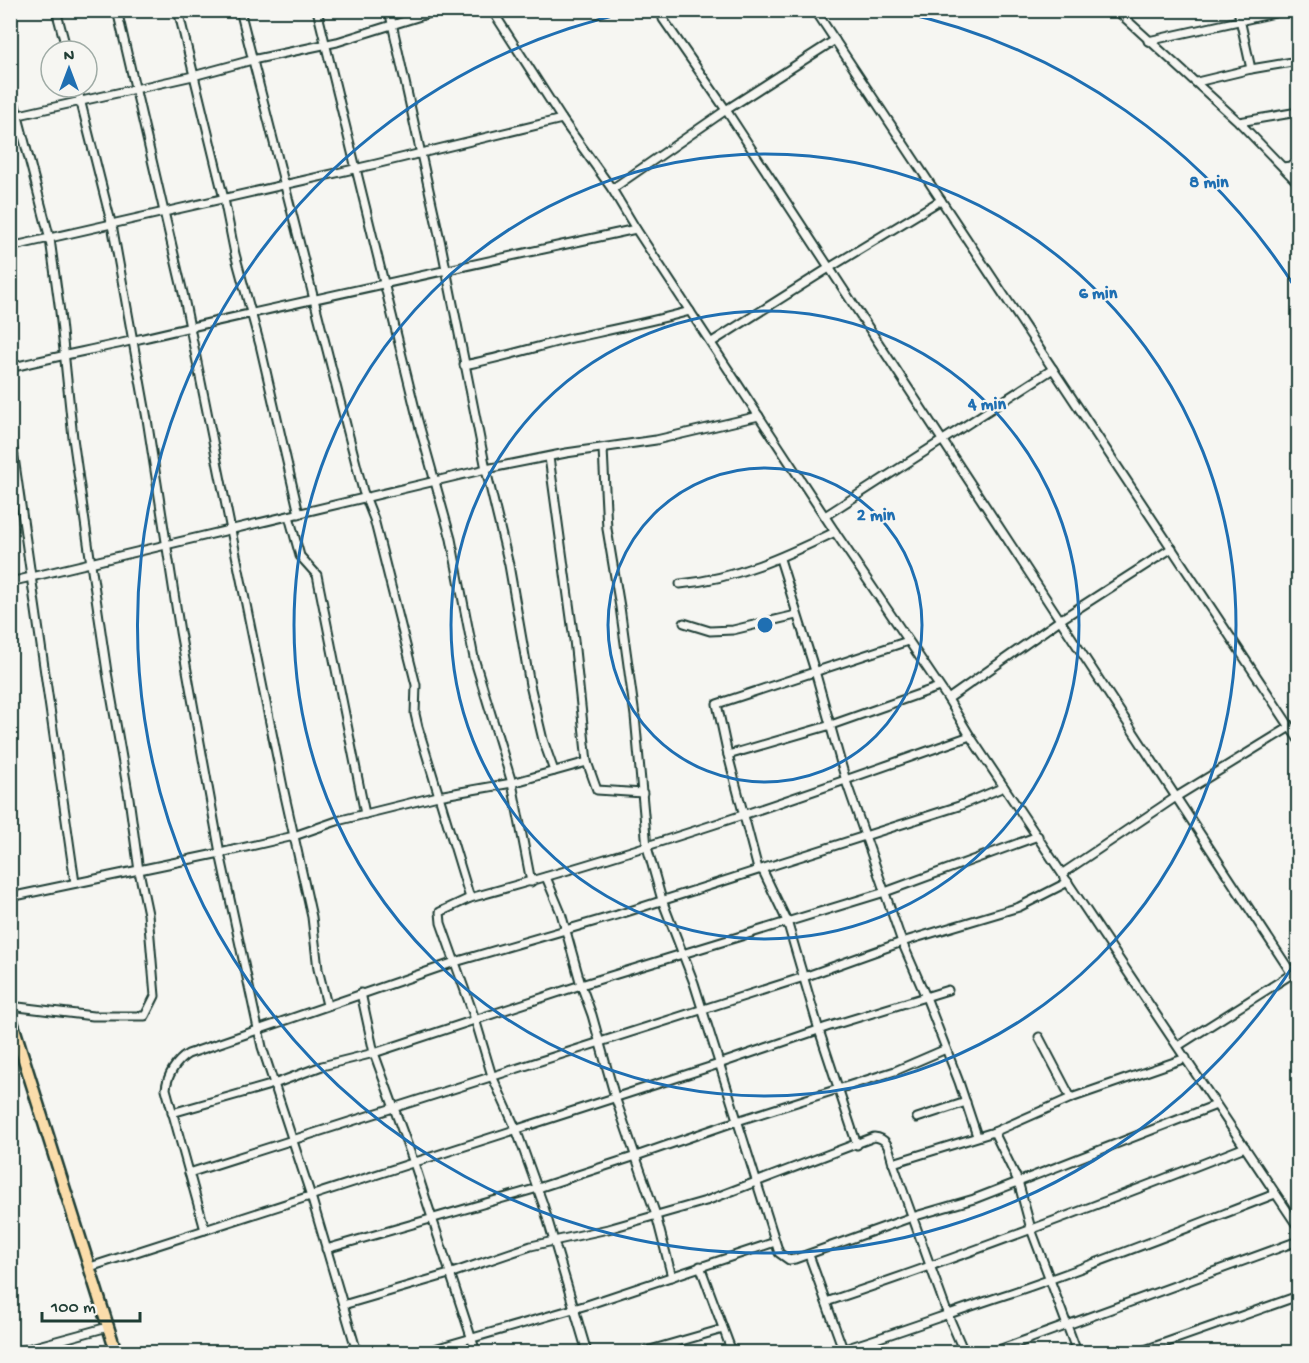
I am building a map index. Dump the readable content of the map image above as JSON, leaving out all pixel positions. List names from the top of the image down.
{
  "scale_bar": "100 m",
  "north": "top",
  "rings": [
    "8 min",
    "6 min",
    "4 min",
    "2 min"
  ]
}
